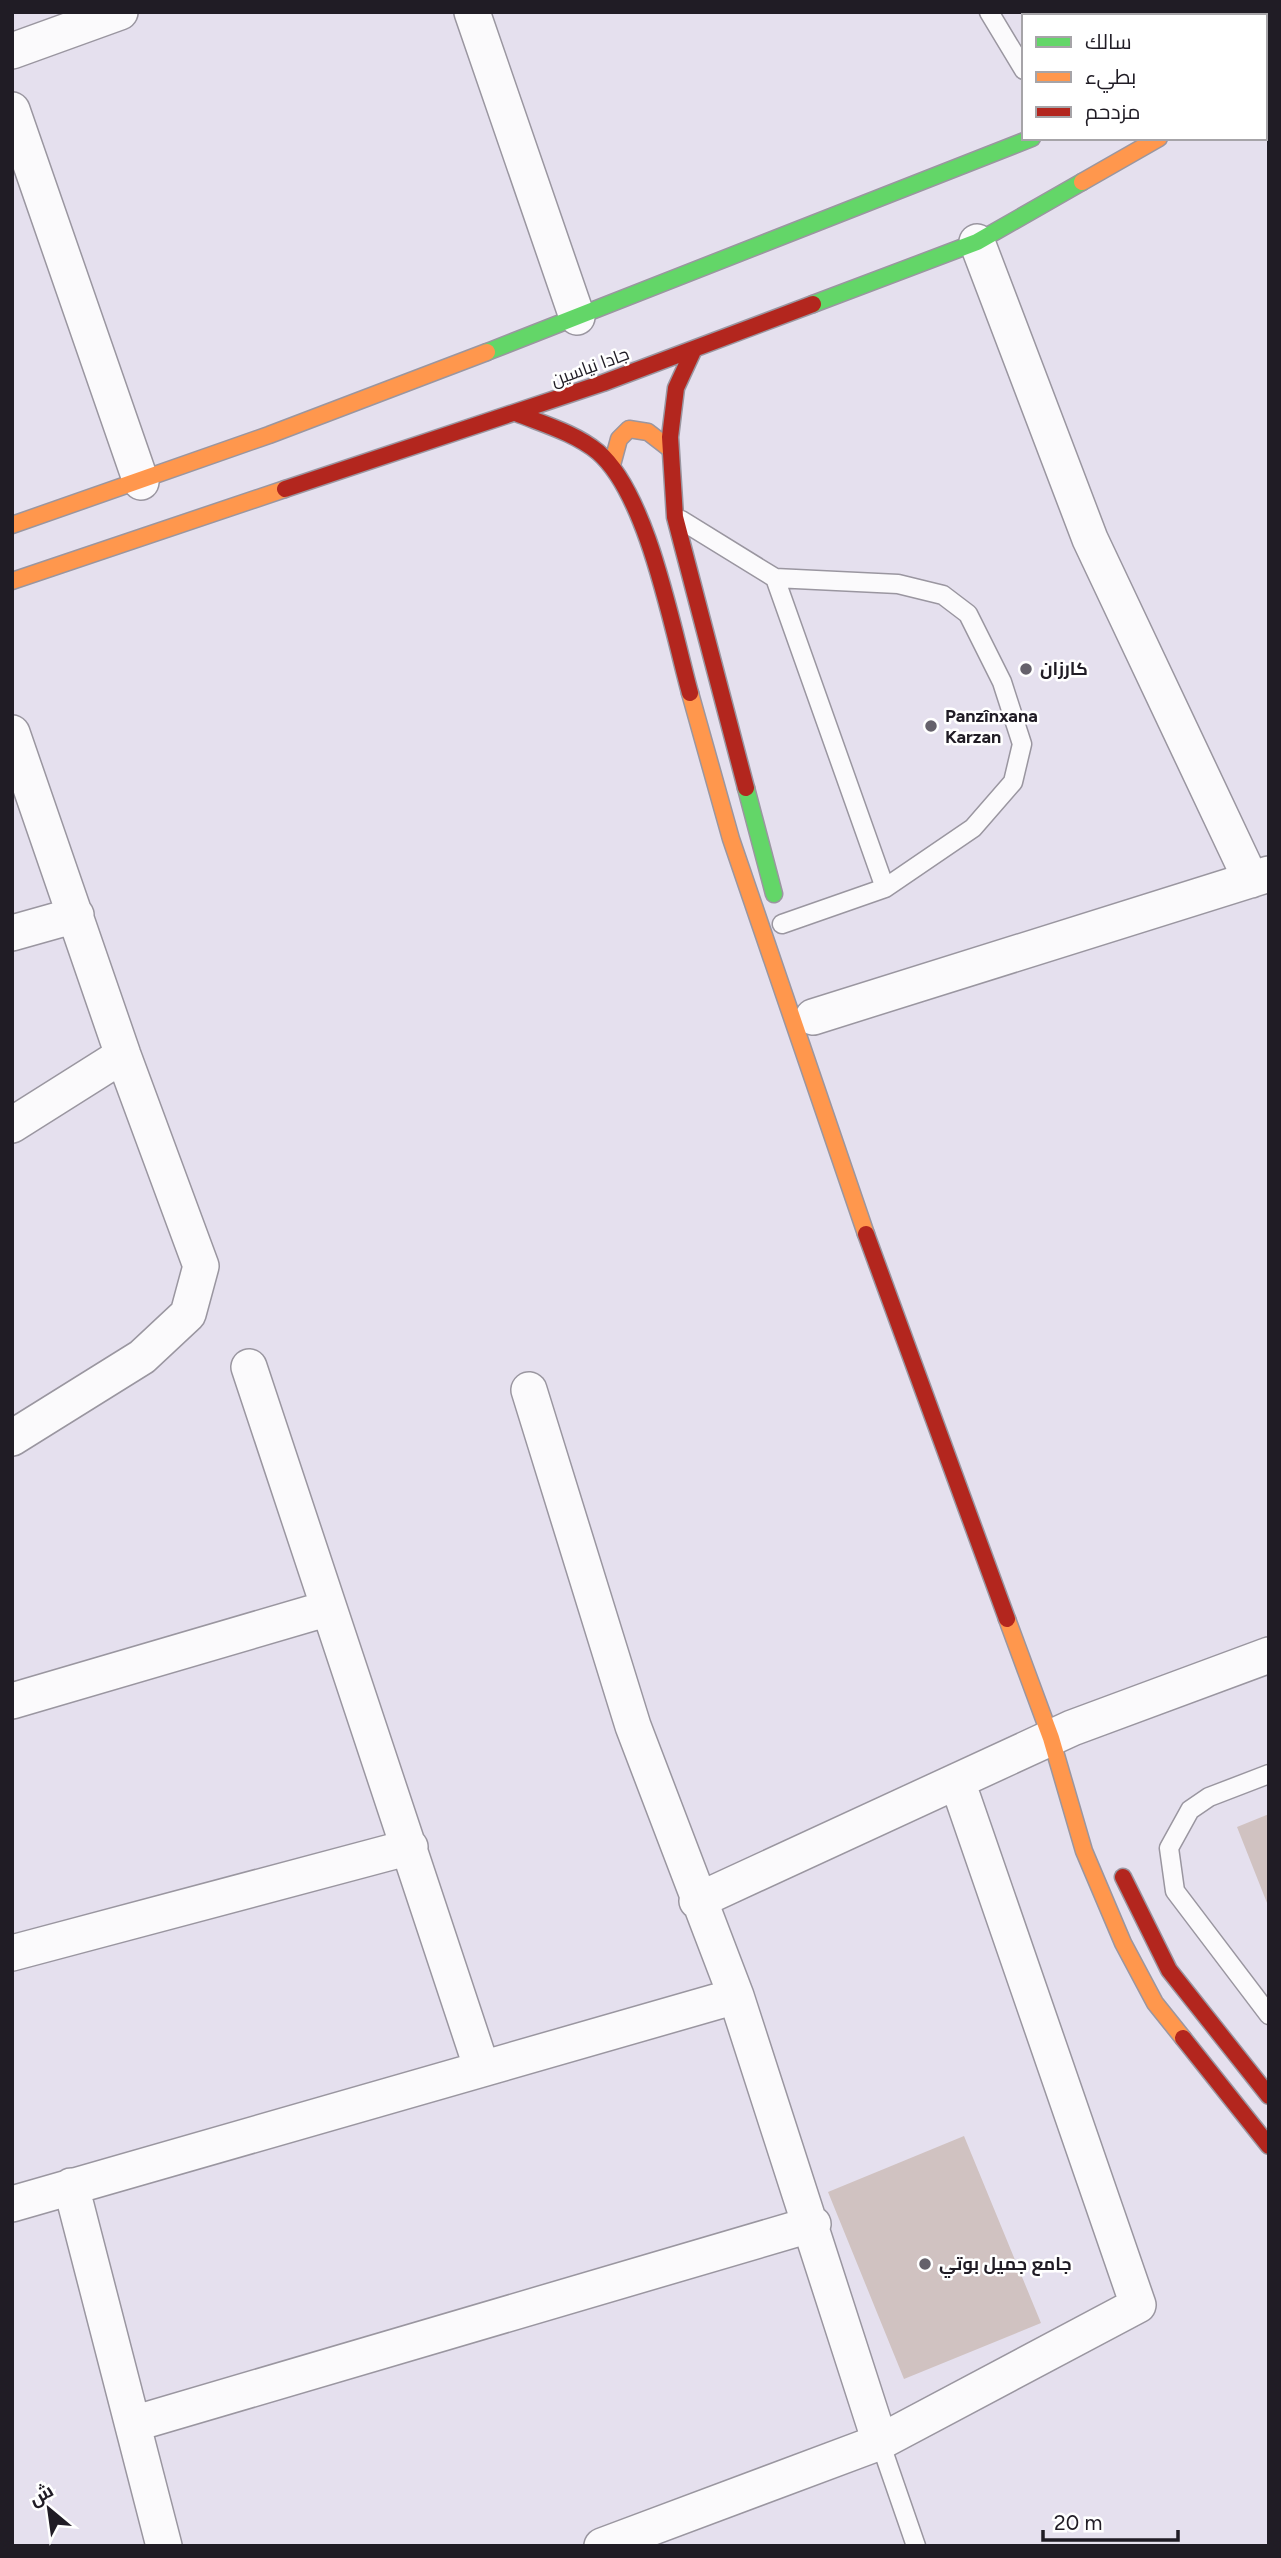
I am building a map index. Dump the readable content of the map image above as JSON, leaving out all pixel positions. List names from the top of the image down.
{
  "streets": {
    "street": ["جادا نیاسین"]
  },
  "places": ["كارزان", "Panzînxana Karzan", "جامع جميل بوتي"],
  "legend": ["سالك", "بطيء", "مزدحم"],
  "scale_bar": "20 m",
  "north": "top left"
}
